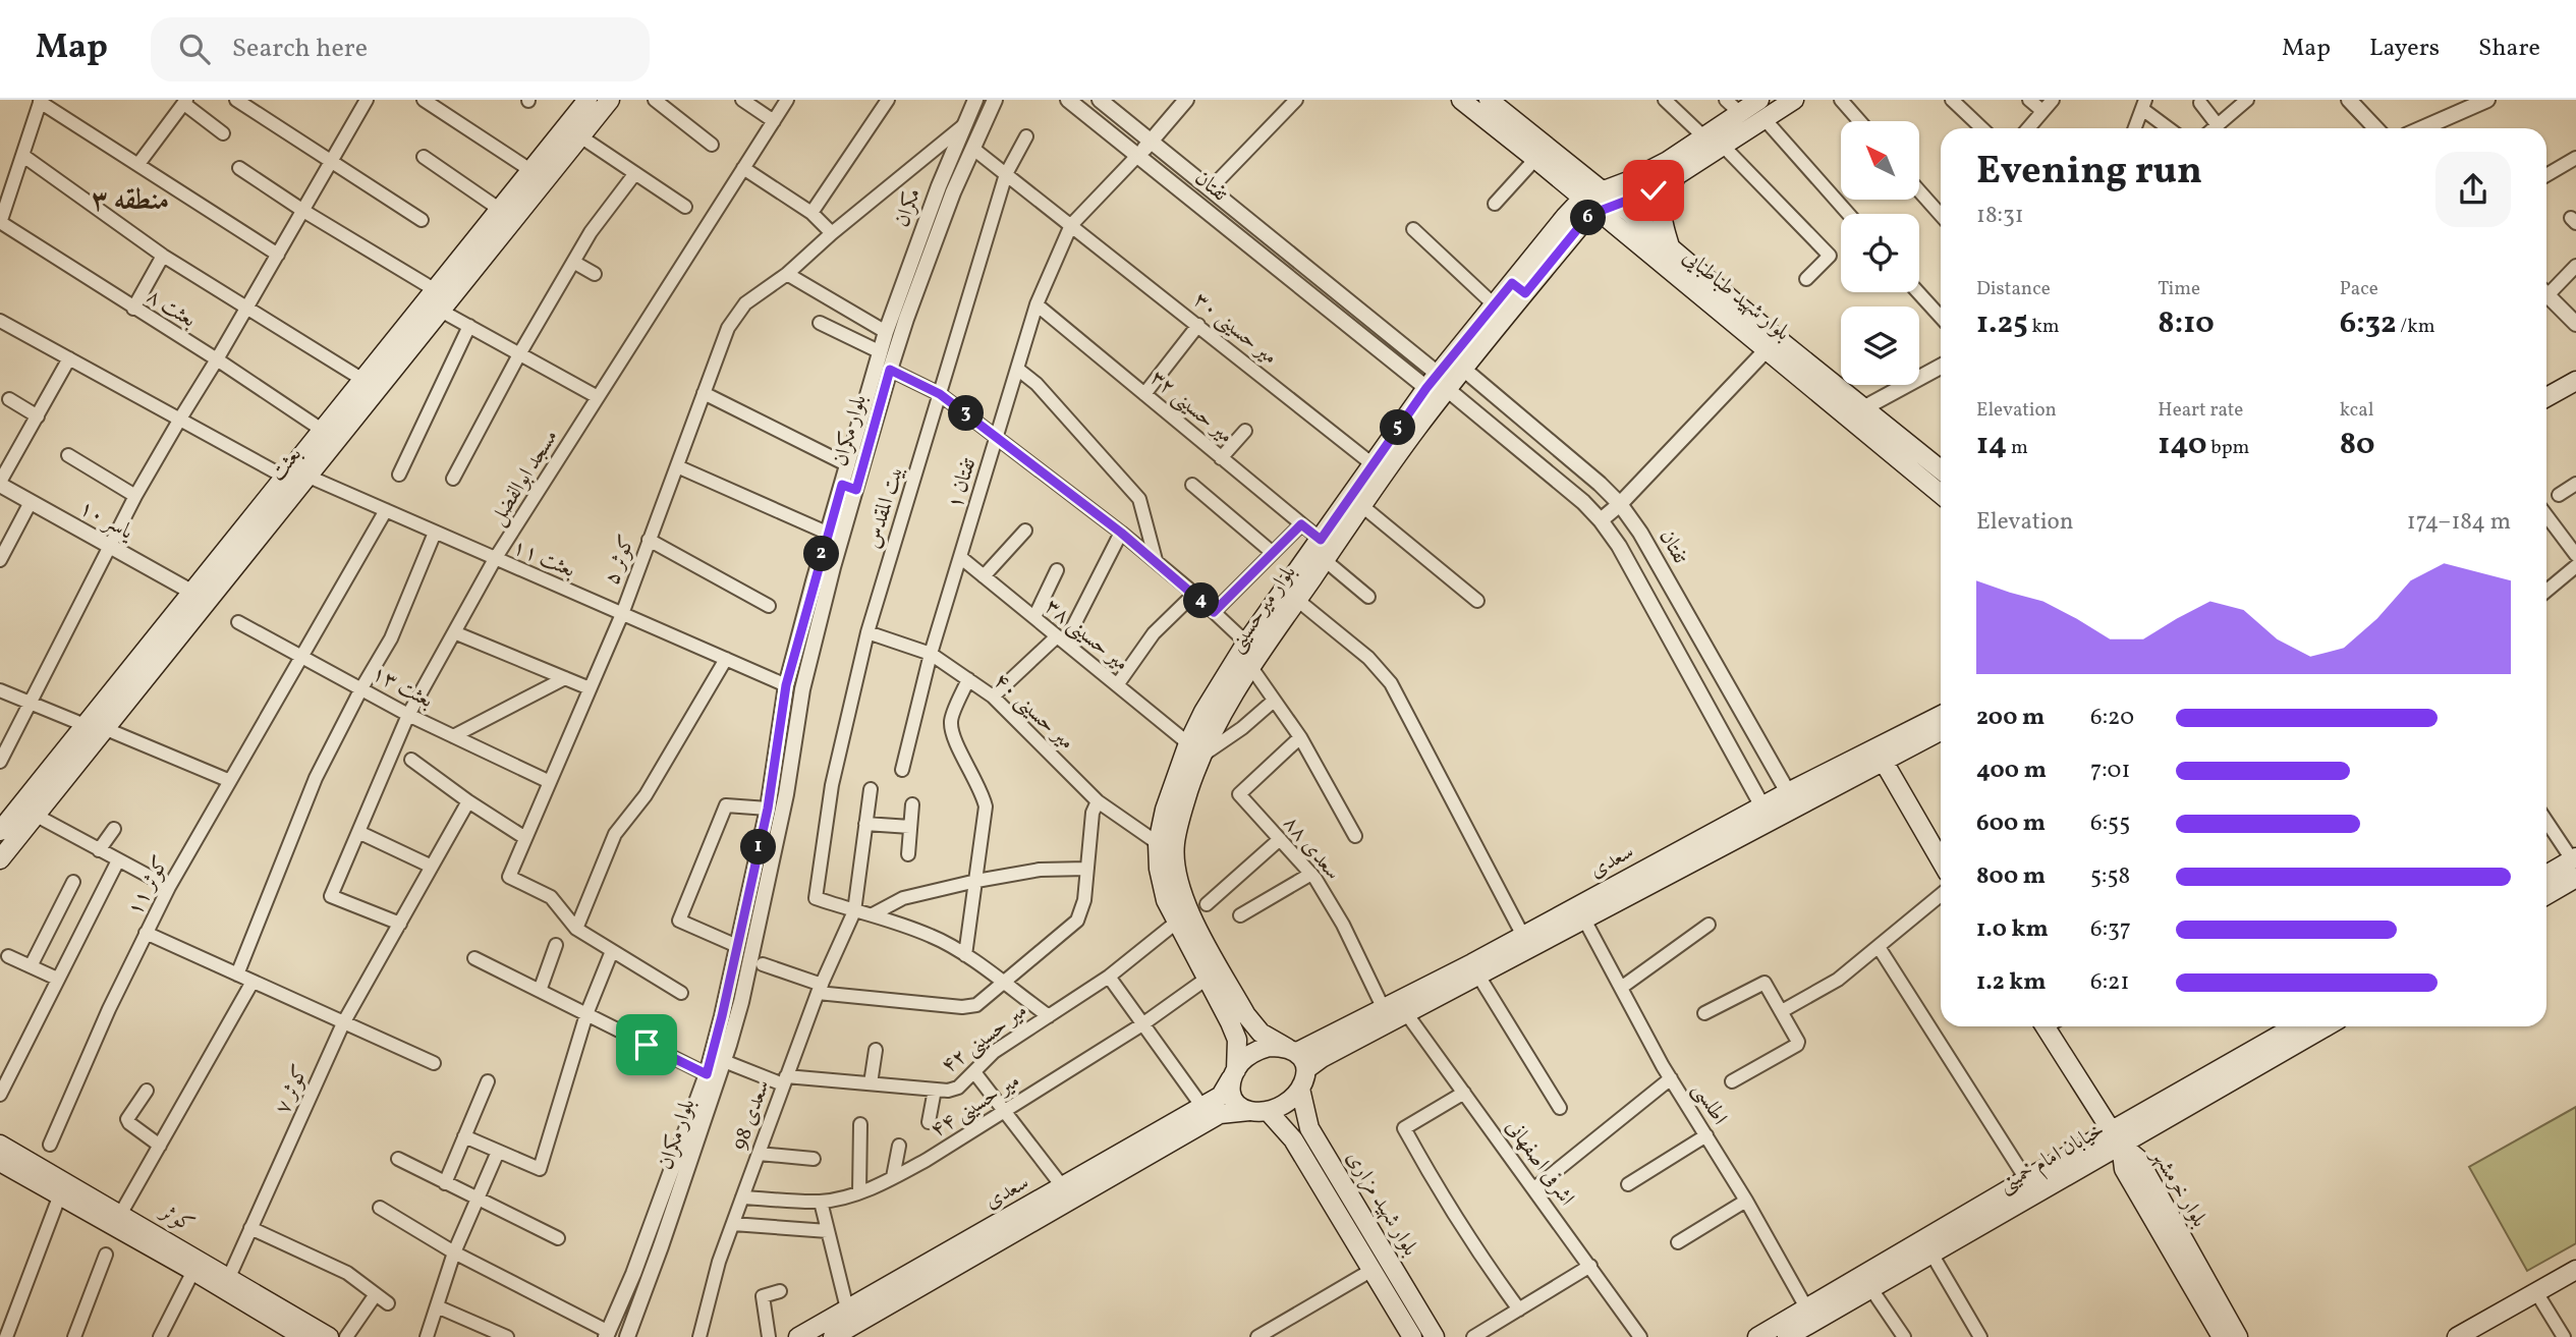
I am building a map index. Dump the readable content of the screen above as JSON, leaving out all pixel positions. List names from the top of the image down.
{
  "streets": {
    "main road": [
      "بلوار شهید طباطبایی",
      "بعثت",
      "بلوار میرحسینی",
      "سعدی",
      "خیابان امام خمینی",
      "بلوار خرمشهر",
      "بلوار شهید مزاری",
      "کوثر"
    ],
    "street": [
      "تفتان",
      "مکران",
      "بعثت ۸",
      "میر حسینی ۳۰",
      "میر حسینی ۳۲",
      "بلوار مکران",
      "مسجد ابوالفضل",
      "تفتان ۱",
      "بیت المقدس",
      "یاسر ۱۰",
      "بعثت ۱۱",
      "کوثر ۵",
      "میر حسینی ۳۸",
      "بعثت ۱۳",
      "میر حسینی ۴۰",
      "سعدی ۸۸",
      "کوثر ۱۱",
      "میر حسینی ۴۲",
      "کوثر ۷",
      "اطلسی",
      "میر حسینی ۴۴",
      "سعدی 98",
      "اشرفی اصفهانی"
    ]
  },
  "crossings": [
    ["تفتان", "تفتان ۱"],
    ["تفتان", "بلوار میرحسینی"],
    ["تفتان", "سعدی"],
    ["مکران", "میر حسینی ۳۰"],
    ["مکران", "بلوار مکران"],
    ["مکران", "کوثر ۵"],
    ["بلوار شهید طباطبایی", "بلوار میرحسینی"],
    ["بعثت ۸", "بعثت"],
    ["میر حسینی ۳۰", "تفتان ۱"],
    ["میر حسینی ۳۰", "بیت المقدس"],
    ["میر حسینی ۳۰", "بلوار میرحسینی"],
    ["میر حسینی ۳۲", "تفتان ۱"],
    ["میر حسینی ۳۲", "بلوار میرحسینی"],
    ["بلوار مکران", "بعثت ۱۱"],
    ["بلوار مکران", "میر حسینی ۴۲"],
    ["بعثت", "یاسر ۱۰"],
    ["بعثت", "بعثت ۱۱"],
    ["مسجد ابوالفضل", "بعثت ۱۱"],
    ["مسجد ابوالفضل", "بعثت ۱۳"],
    ["مسجد ابوالفضل", "کوثر ۷"],
    ["تفتان ۱", "میر حسینی ۳۸"],
    ["تفتان ۱", "میر حسینی ۴۰"],
    ["بیت المقدس", "میر حسینی ۴۰"],
    ["بیت المقدس", "سعدی 98"],
    ["بعثت ۱۱", "کوثر ۵"],
    ["بعثت ۱۱", "کوثر ۱۱"],
    ["کوثر ۵", "بعثت ۱۳"],
    ["بلوار میرحسینی", "میر حسینی ۳۸"],
    ["بلوار میرحسینی", "میر حسینی ۴۰"],
    ["بلوار میرحسینی", "سعدی"],
    ["بلوار میرحسینی", "میر حسینی ۴۲"],
    ["بلوار میرحسینی", "میر حسینی ۴۴"],
    ["بلوار میرحسینی", "بلوار شهید مزاری"],
    ["بعثت ۱۳", "کوثر ۱۱"],
    ["سعدی ۸۸", "سعدی"],
    ["سعدی", "اطلسی"],
    ["سعدی", "اشرفی اصفهانی"],
    ["سعدی", "بلوار شهید مزاری"],
    ["میر حسینی ۴۲", "سعدی 98"],
    ["کوثر ۷", "کوثر"],
    ["اطلسی", "خیابان امام خمینی"],
    ["میر حسینی ۴۴", "سعدی 98"],
    ["خیابان امام خمینی", "بلوار خرمشهر"]
  ],
  "districts": ["منطقه ۳"],
  "north": "top left",
  "page": {
    "header": "Map",
    "search": "Search here",
    "nav": ["Map", "Layers", "Share"],
    "heading": ["Evening run", "18:31"],
    "pins": [
      "6",
      "3",
      "5",
      "2",
      "4",
      "1"
    ],
    "stats": [
      ["Distance", "1.25 km"],
      ["Time", "8:10"],
      ["Pace", "6:32 /km"],
      ["Elevation", "14 m"],
      ["Heart rate", "140 bpm"],
      ["kcal", "80"]
    ],
    "chart": ["Elevation", "174–184 m"],
    "list": [
      {
        "name": "200 m",
        "note": "6:20"
      },
      {
        "name": "400 m",
        "note": "7:01"
      },
      {
        "name": "600 m",
        "note": "6:55"
      },
      {
        "name": "800 m",
        "note": "5:58"
      },
      {
        "name": "1.0 km",
        "note": "6:37"
      },
      {
        "name": "1.2 km",
        "note": "6:21"
      }
    ]
  }
}
